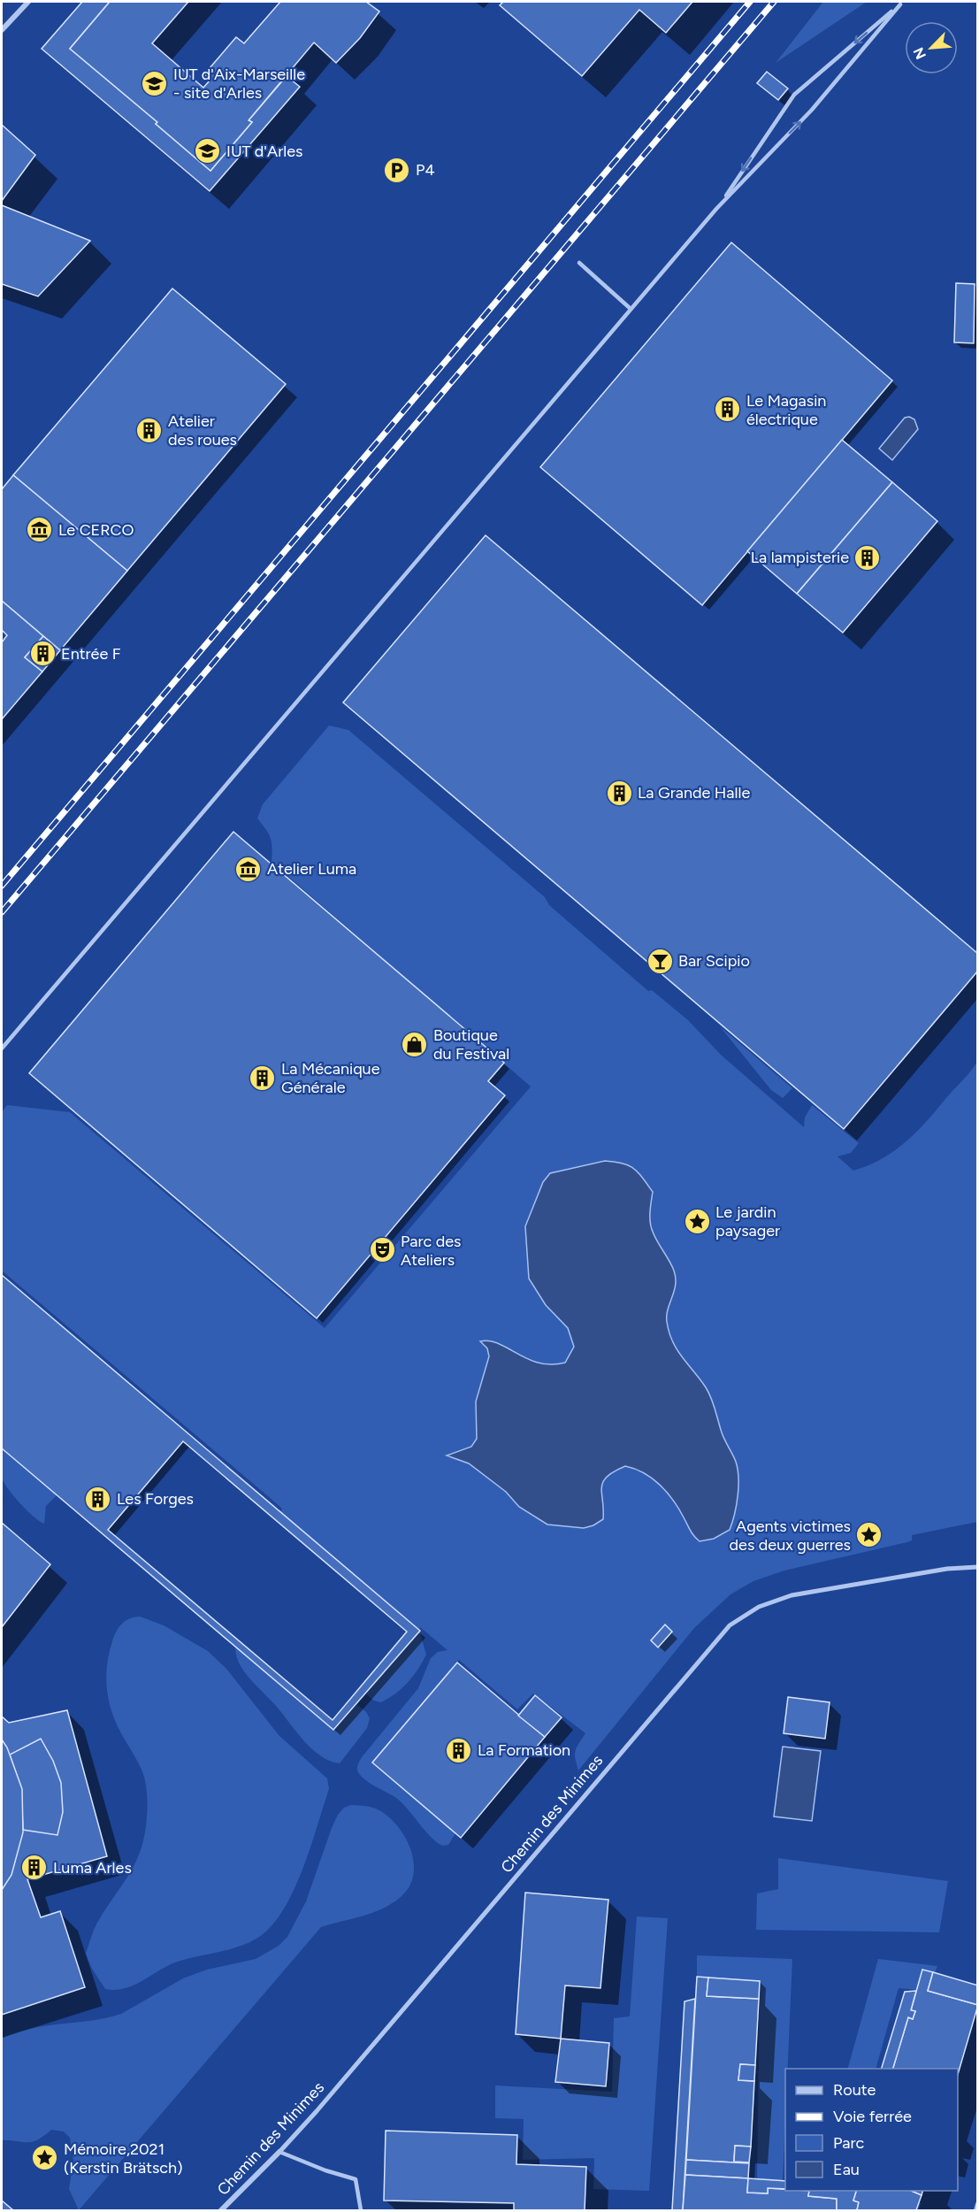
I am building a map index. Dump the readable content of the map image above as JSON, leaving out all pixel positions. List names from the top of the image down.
{
  "streets": {
    "street": ["Chemin des Minimes"]
  },
  "places": {
    "school or university": ["IUT d'Aix-Marseille - site d'Arles", "IUT d'Arles"],
    "parking": ["P4"],
    "building": [
      "Le Magasin électrique",
      "Atelier des roues",
      "La lampisterie",
      "Entrée F",
      "La Grande Halle",
      "La Mécanique Générale",
      "Les Forges",
      "La Formation",
      "Luma Arles"
    ],
    "museum": ["Le CERCO", "Atelier Luma"],
    "bar": ["Bar Scipio"],
    "shop": ["Boutique du Festival"],
    "place": ["Le jardin paysager", "Agents victimes des deux guerres", "Mémoire,2021 (Kerstin Brätsch)"],
    "theatre": ["Parc des Ateliers"]
  },
  "legend": [
    "Route",
    "Voie ferrée",
    "Parc",
    "Eau"
  ],
  "north": "bottom left"
}
